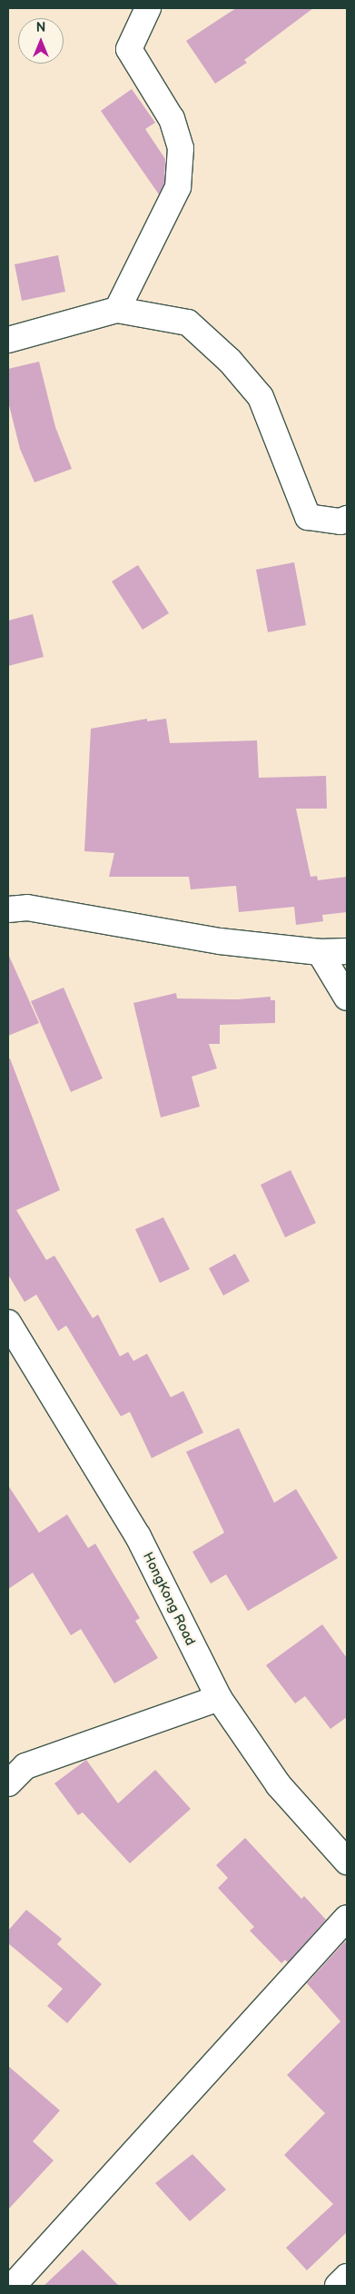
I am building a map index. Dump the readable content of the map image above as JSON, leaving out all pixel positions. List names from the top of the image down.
{
  "streets": {
    "street": ["HongKong Road"]
  },
  "north": "top"
}
